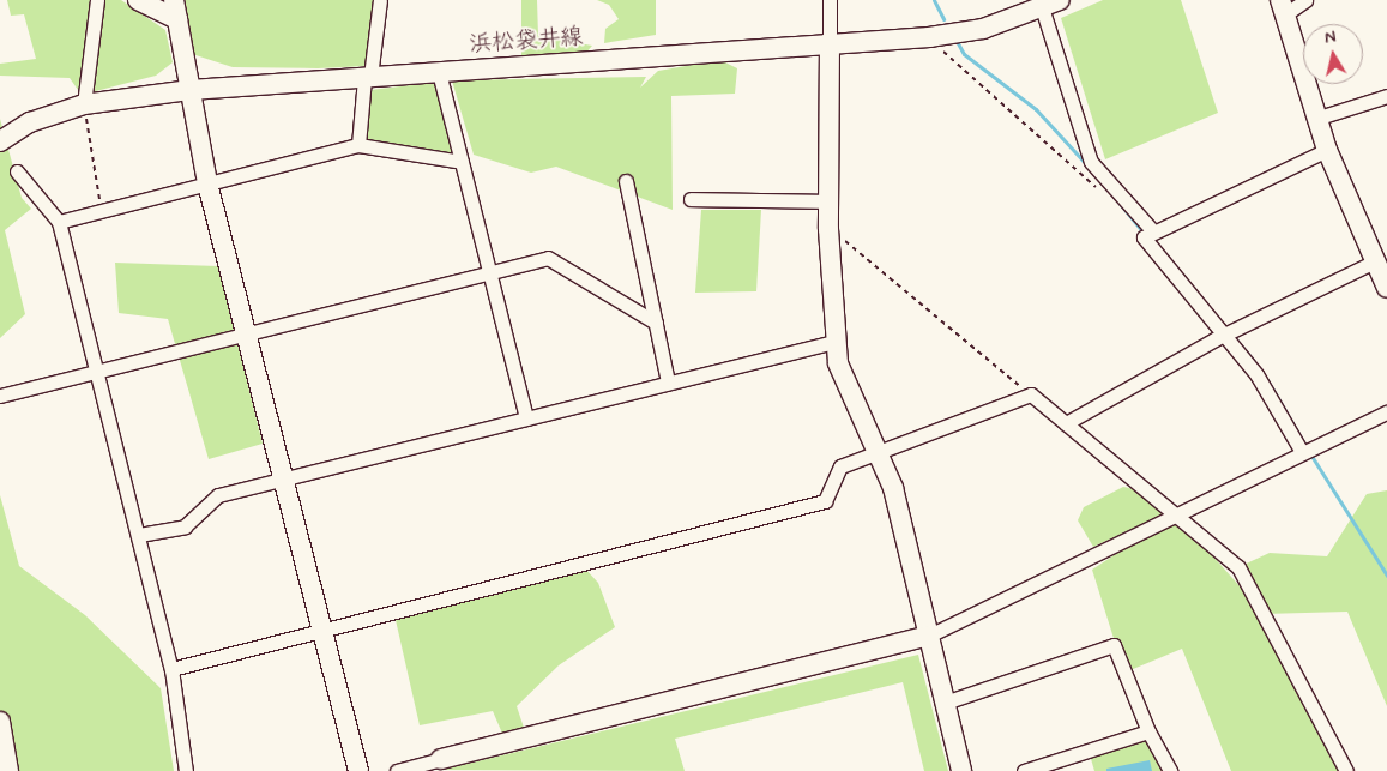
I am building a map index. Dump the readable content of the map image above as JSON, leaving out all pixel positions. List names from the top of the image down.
{
  "streets": {
    "street": ["浜松袋井線"]
  },
  "north": "top"
}
